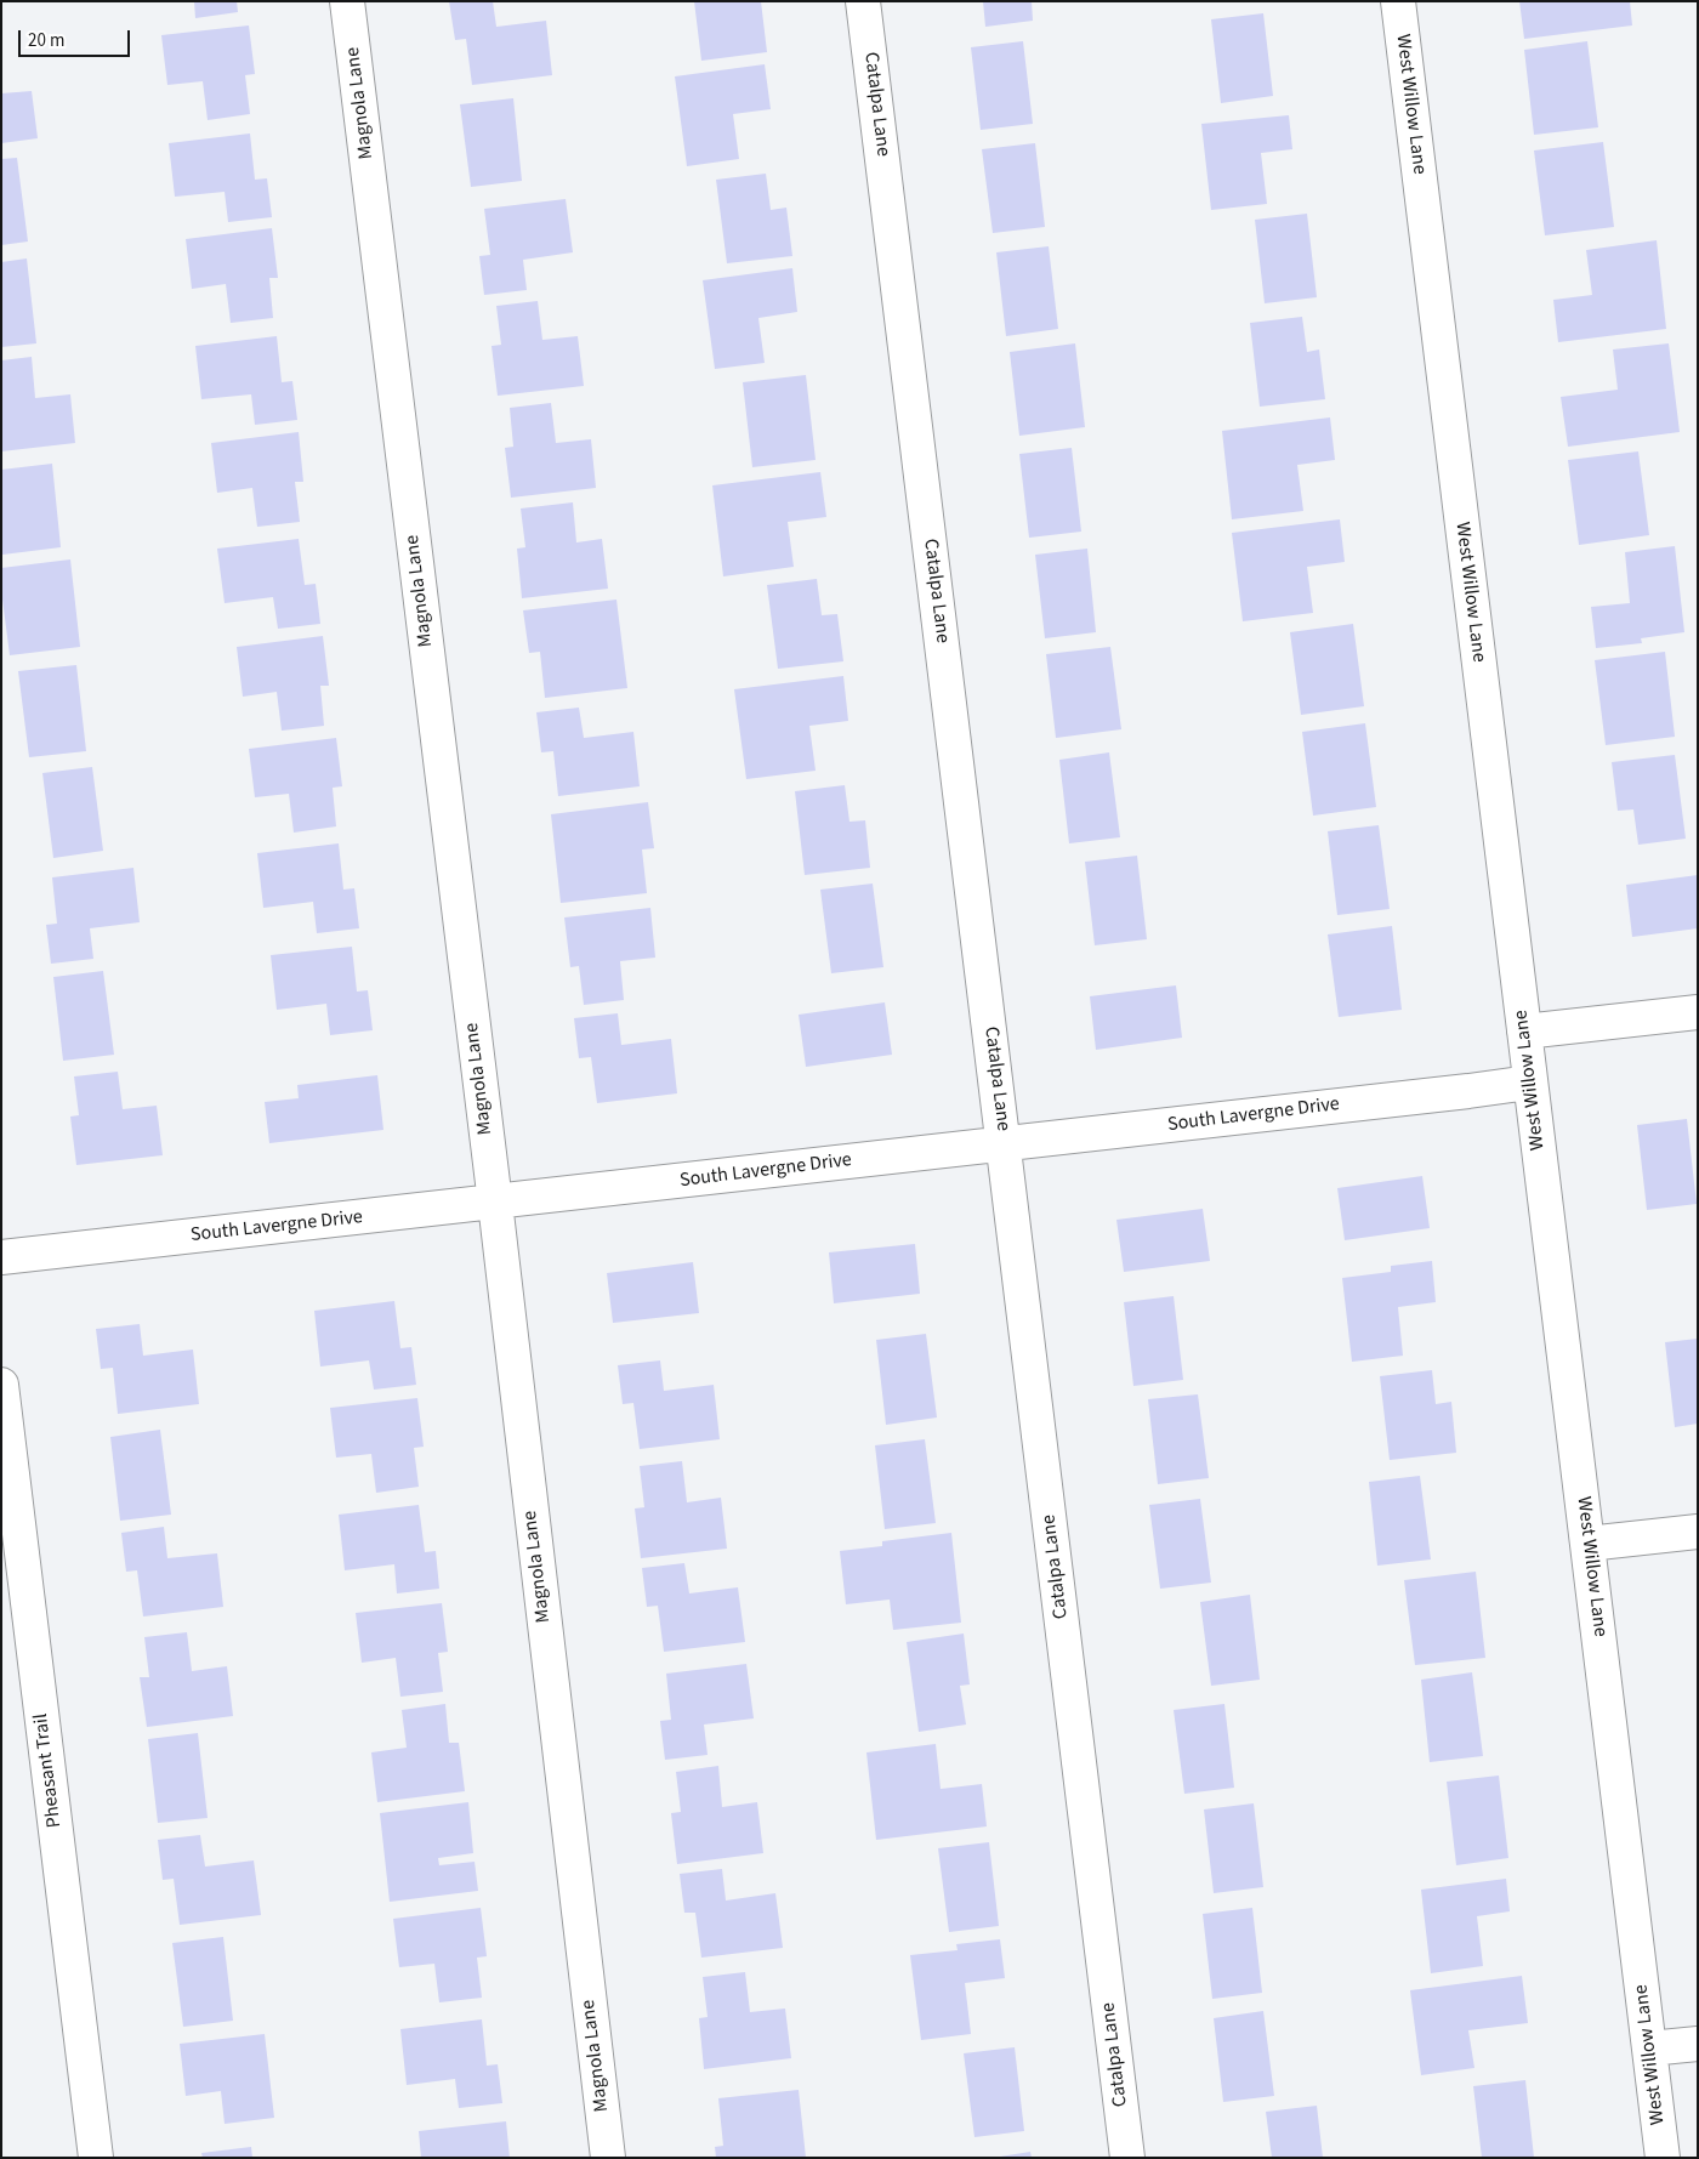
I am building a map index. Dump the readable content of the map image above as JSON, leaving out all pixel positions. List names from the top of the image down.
{
  "streets": {
    "street": [
      "Magnola Lane",
      "Catalpa Lane",
      "West Willow Lane",
      "South Lavergne Drive",
      "Pheasant Trail"
    ]
  },
  "crossings": [
    ["Magnola Lane", "South Lavergne Drive"],
    ["Catalpa Lane", "South Lavergne Drive"],
    ["West Willow Lane", "South Lavergne Drive"]
  ],
  "scale_bar": "20 m"
}
